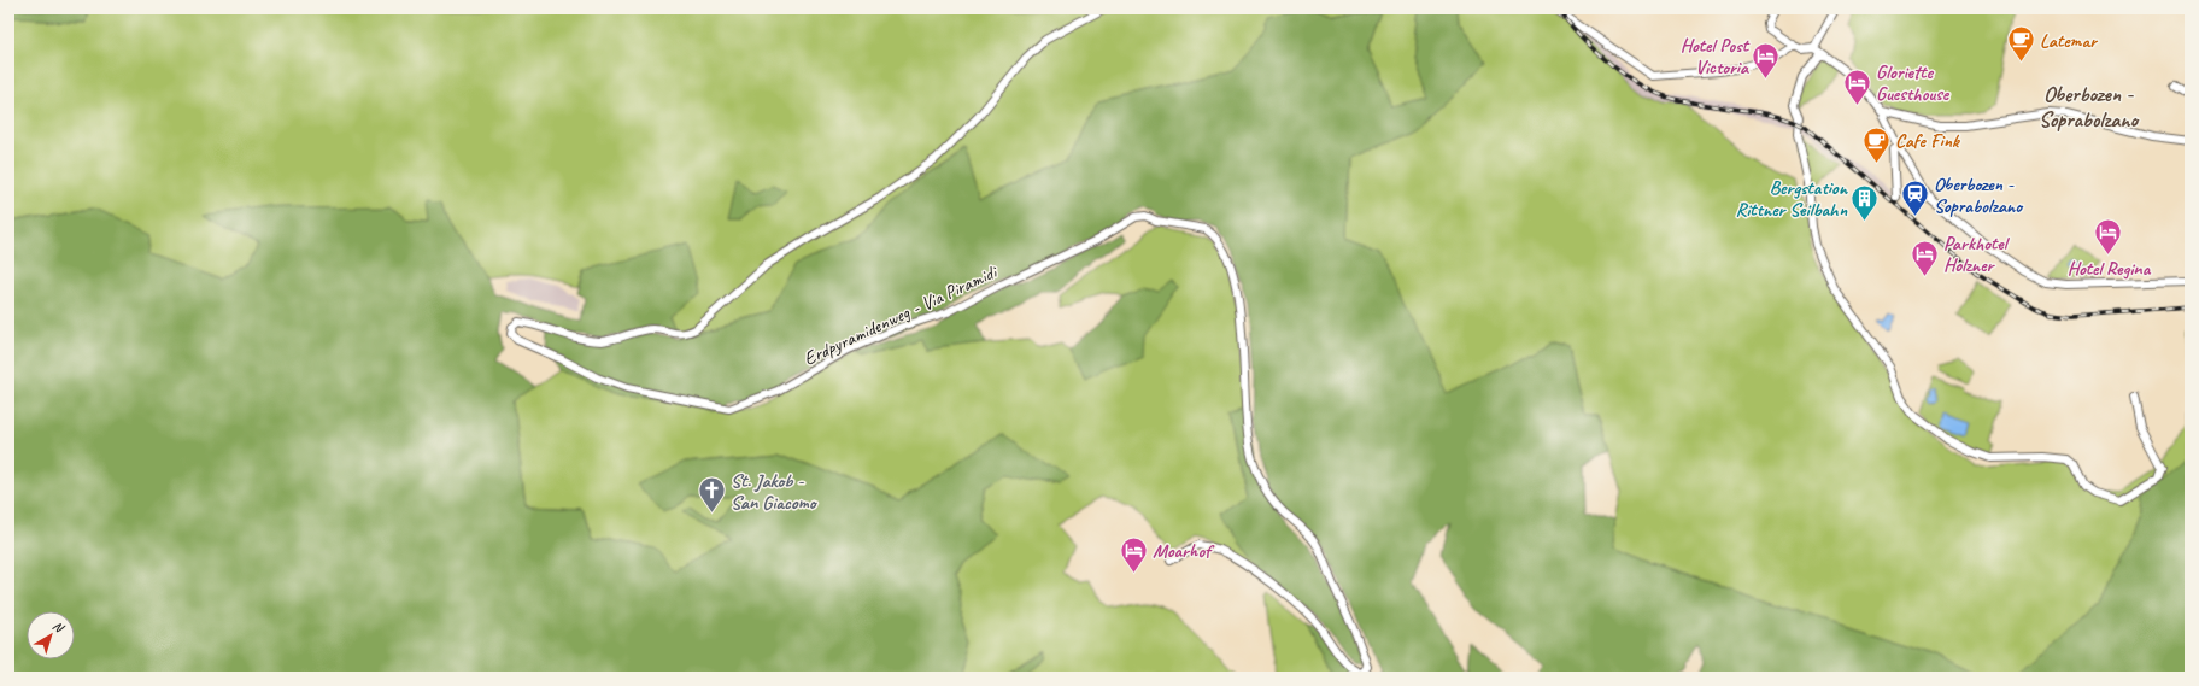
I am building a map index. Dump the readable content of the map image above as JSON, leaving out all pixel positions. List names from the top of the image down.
{
  "streets": {
    "street": ["Erdpyramidenweg - Via Piramidi"]
  },
  "districts": ["Oberbozen - Soprabolzano"],
  "places": {
    "cafe": ["Latemar", "Cafe Fink"],
    "hotel": [
      "Hotel Post Victoria",
      "Gloriette Guesthouse",
      "Hotel Regina",
      "Parkhotel Holzner",
      "Moarhof"
    ],
    "station": ["Oberbozen - Soprabolzano"],
    "building": ["Bergstation Rittner Seilbahn"],
    "church": ["St. Jakob - San Giacomo"]
  },
  "north": "top right"
}
